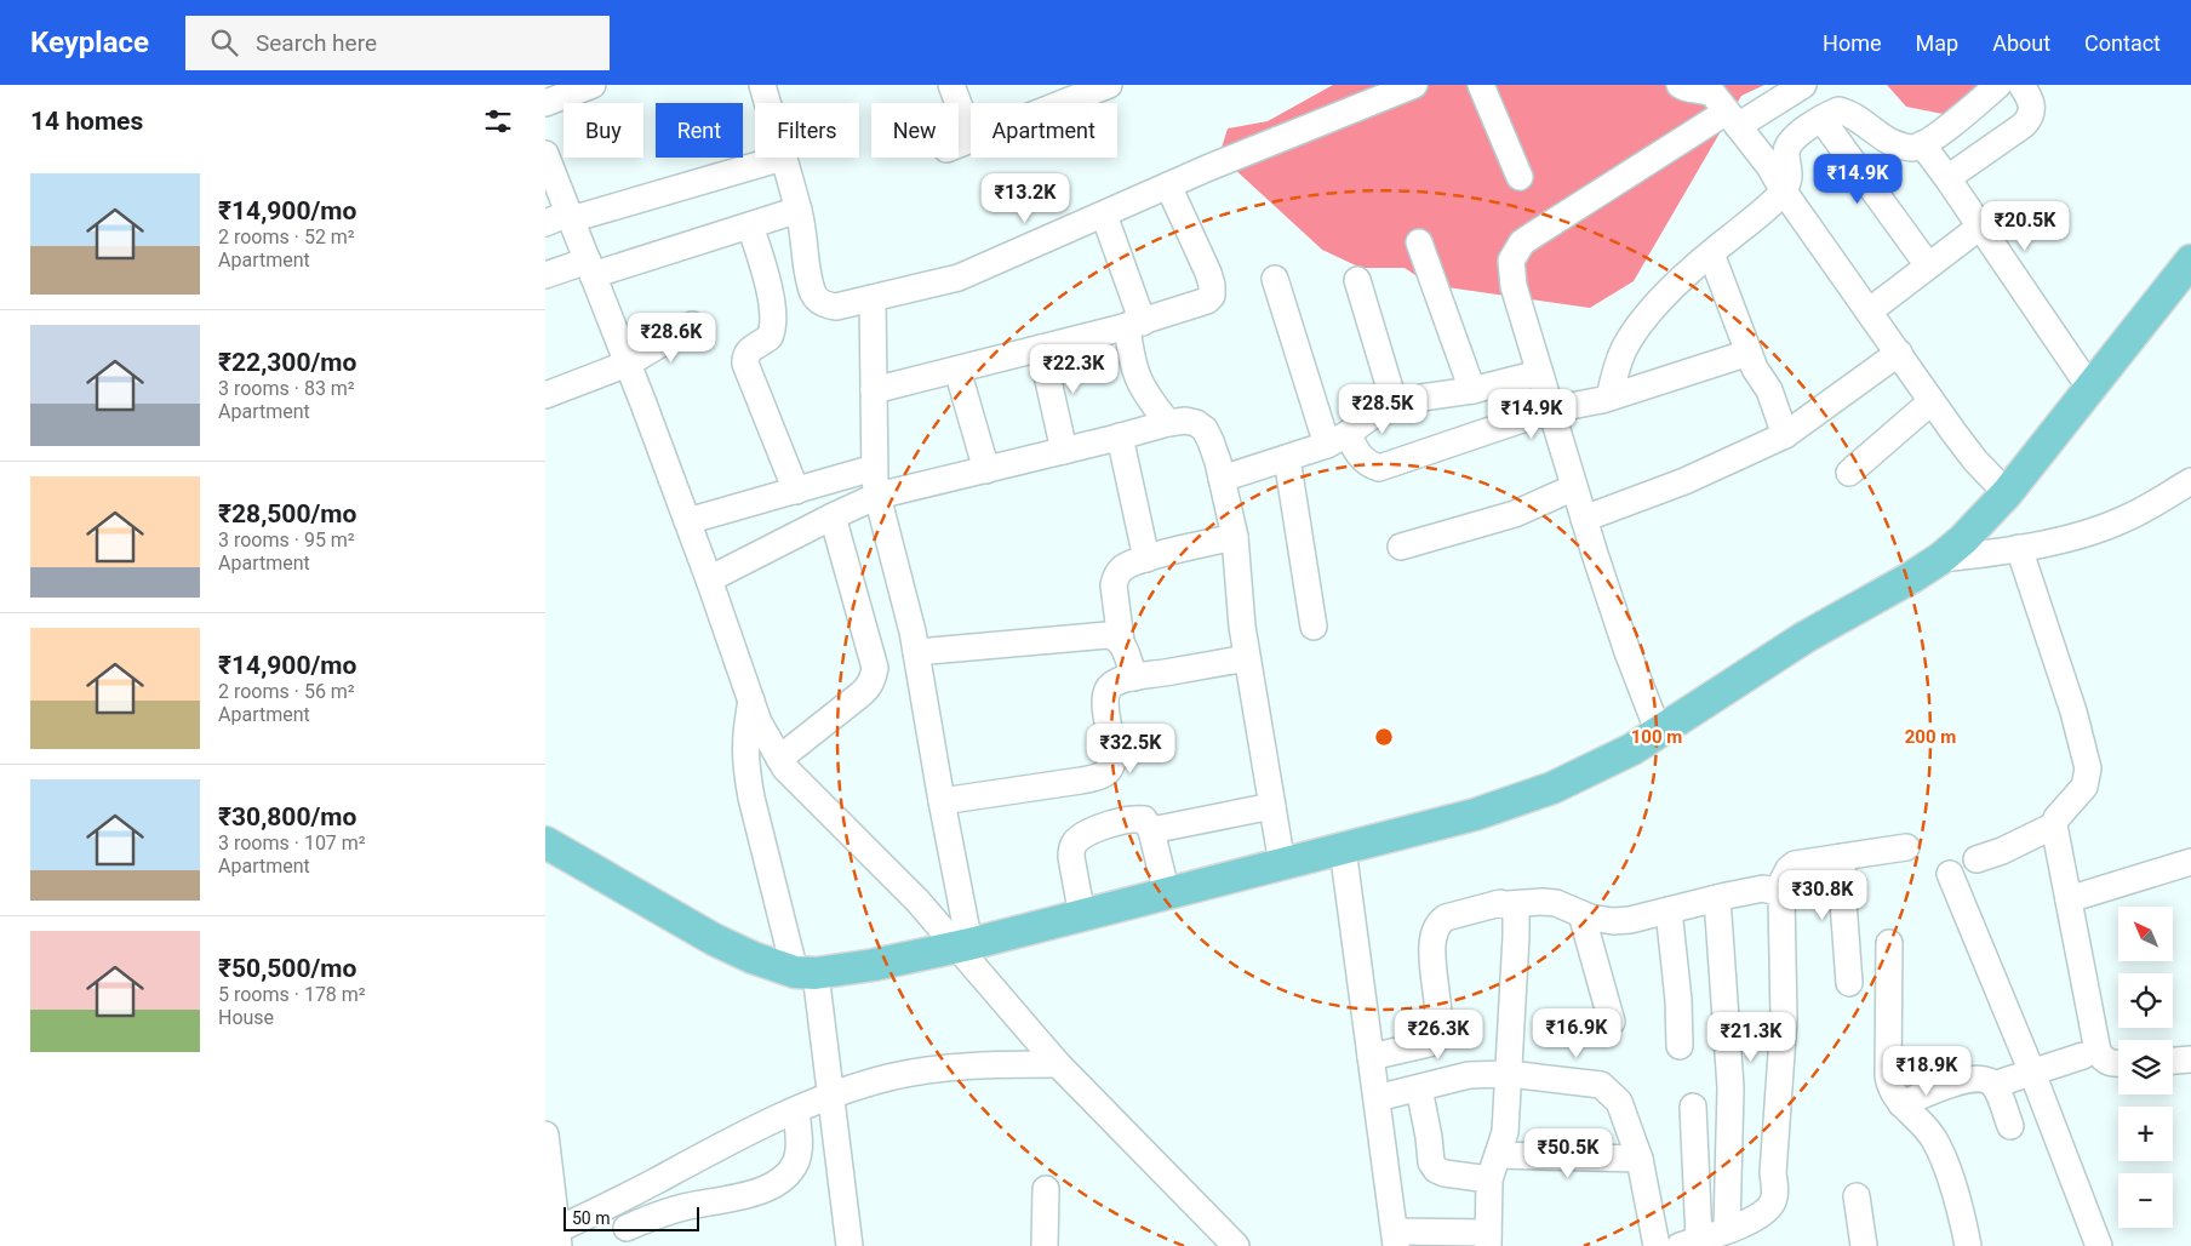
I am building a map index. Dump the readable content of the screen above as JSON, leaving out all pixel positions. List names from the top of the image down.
{
  "scale_bar": "50 m",
  "north": "top left",
  "page": {
    "header": "Keyplace",
    "search": "Search here",
    "nav": [
      "Home",
      "Map",
      "About",
      "Contact"
    ],
    "heading": "14 homes",
    "chip": [
      "Buy",
      "Rent",
      "Filters",
      "New",
      "Apartment"
    ],
    "price": [
      "₹14.9K",
      "₹13.2K",
      "₹20.5K",
      "₹28.6K",
      "₹22.3K",
      "₹28.5K",
      "₹14.9K",
      "₹32.5K",
      "₹30.8K",
      "₹16.9K",
      "₹26.3K",
      "₹21.3K",
      "₹18.9K",
      "₹50.5K"
    ],
    "list": [
      {
        "name": "₹14,900/mo",
        "note": "2 rooms · 52 m² · Apartment"
      },
      {
        "name": "₹22,300/mo",
        "note": "3 rooms · 83 m² · Apartment"
      },
      {
        "name": "₹28,500/mo",
        "note": "3 rooms · 95 m² · Apartment"
      },
      {
        "name": "₹14,900/mo",
        "note": "2 rooms · 56 m² · Apartment"
      },
      {
        "name": "₹30,800/mo",
        "note": "3 rooms · 107 m² · Apartment"
      },
      {
        "name": "₹50,500/mo",
        "note": "5 rooms · 178 m² · House"
      }
    ],
    "map_buttons": ["+", "−"],
    "scale": "50 m"
  },
  "rings": ["100 m", "200 m"]
}
